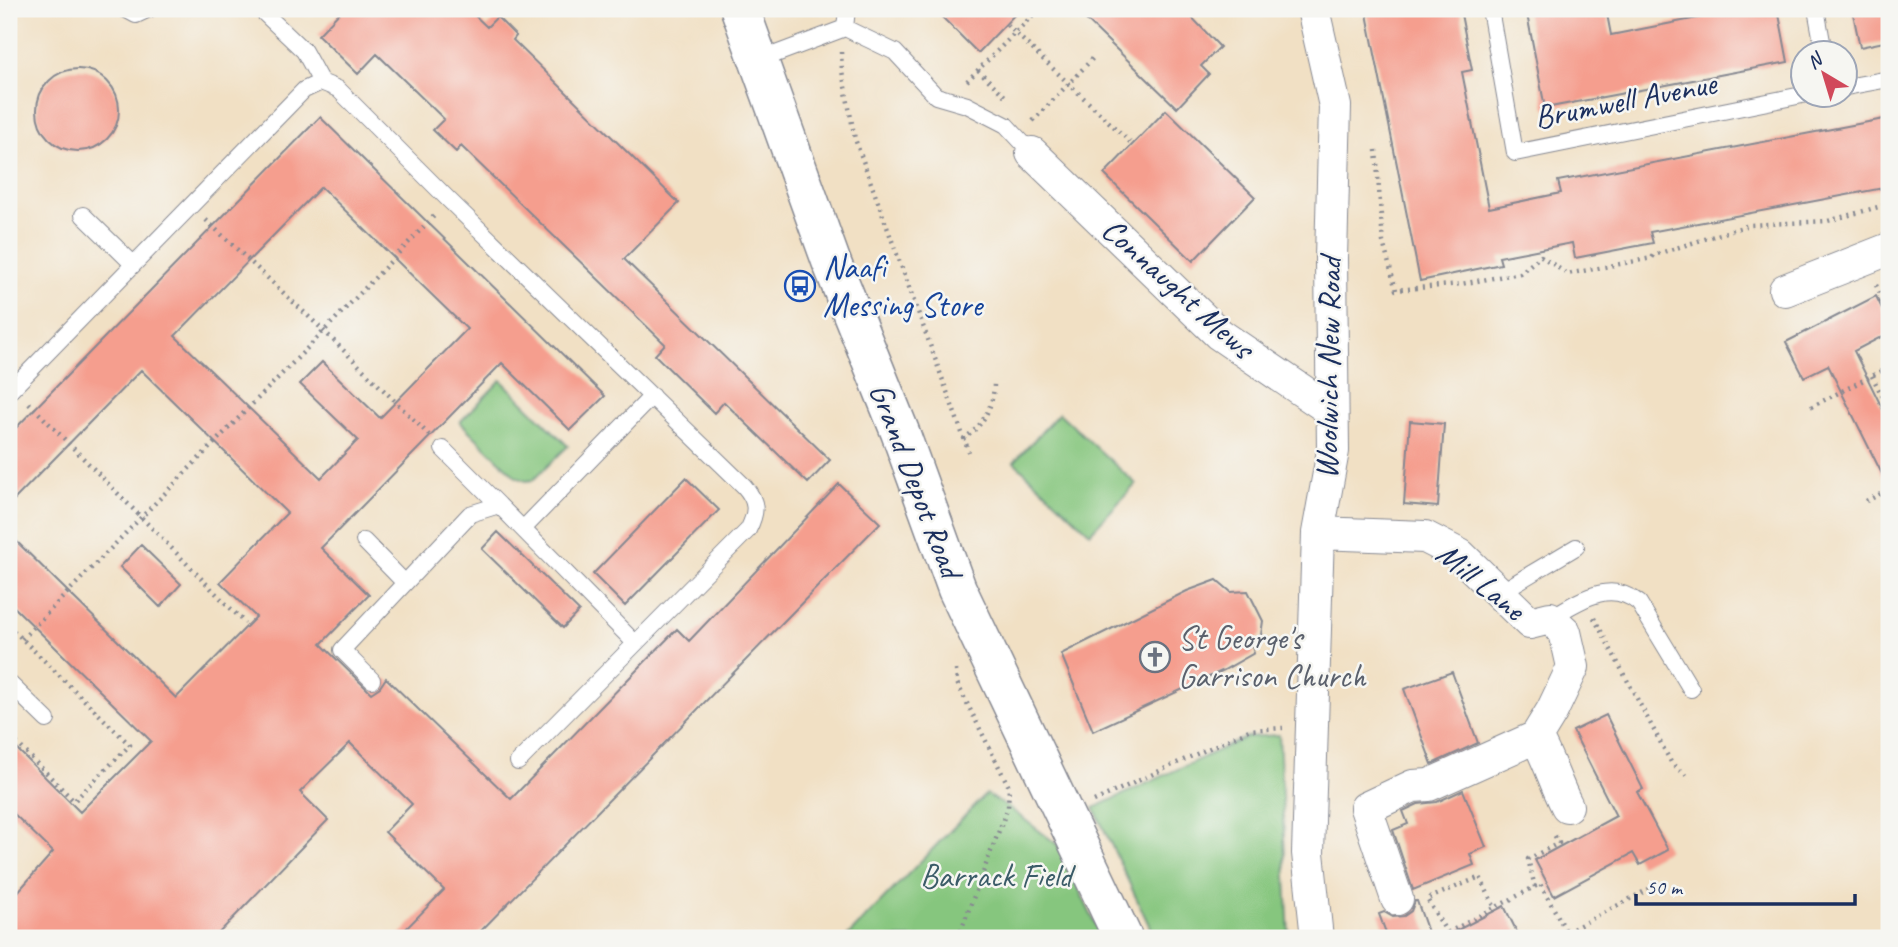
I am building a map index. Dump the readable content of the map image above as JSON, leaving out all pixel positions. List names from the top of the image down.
{
  "streets": {
    "highway": ["Grand Depot Road"],
    "street": ["Connaught Mews", "Woolwich New Road", "Mill Lane"],
    "lane": ["Brumwell Avenue"]
  },
  "crossings": [
    ["Connaught Mews", "Woolwich New Road"],
    ["Woolwich New Road", "Mill Lane"]
  ],
  "parks": ["Barrack Field"],
  "places": {
    "bus stop": ["Naafi Messing Store"],
    "church": ["St George's Garrison Church"]
  },
  "scale_bar": "50 m",
  "north": "top left"
}
